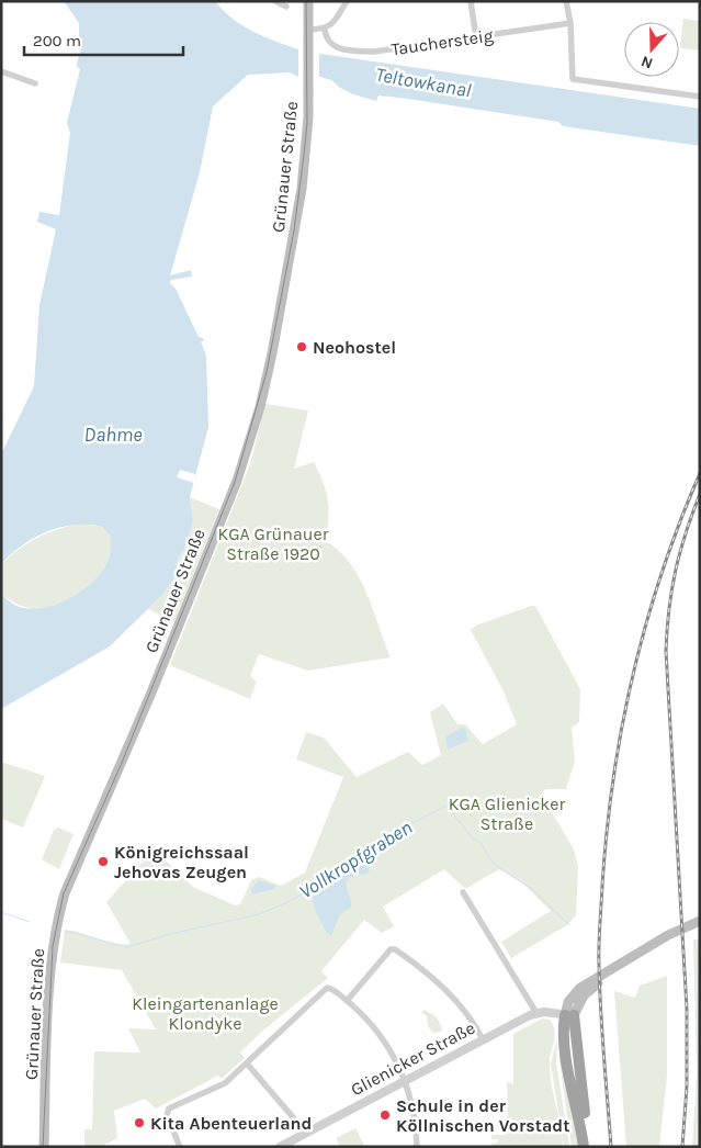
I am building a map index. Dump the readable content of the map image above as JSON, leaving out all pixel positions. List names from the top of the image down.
{
  "streets": {
    "main road": ["Grünauer Straße"],
    "street": ["Tauchersteig", "Glienicker Straße"]
  },
  "water": ["Teltowkanal", "Dahme", "Vollkropfgraben"],
  "parks": ["KGA Grünauer Straße 1920", "KGA Glienicker Straße", "Kleingartenanlage Klondyke"],
  "places": [
    "Neohostel",
    "Königreichssaal Jehovas Zeugen",
    "Schule in der Köllnischen Vorstadt",
    "Kita Abenteuerland"
  ],
  "scale_bar": "200 m",
  "north": "bottom"
}
